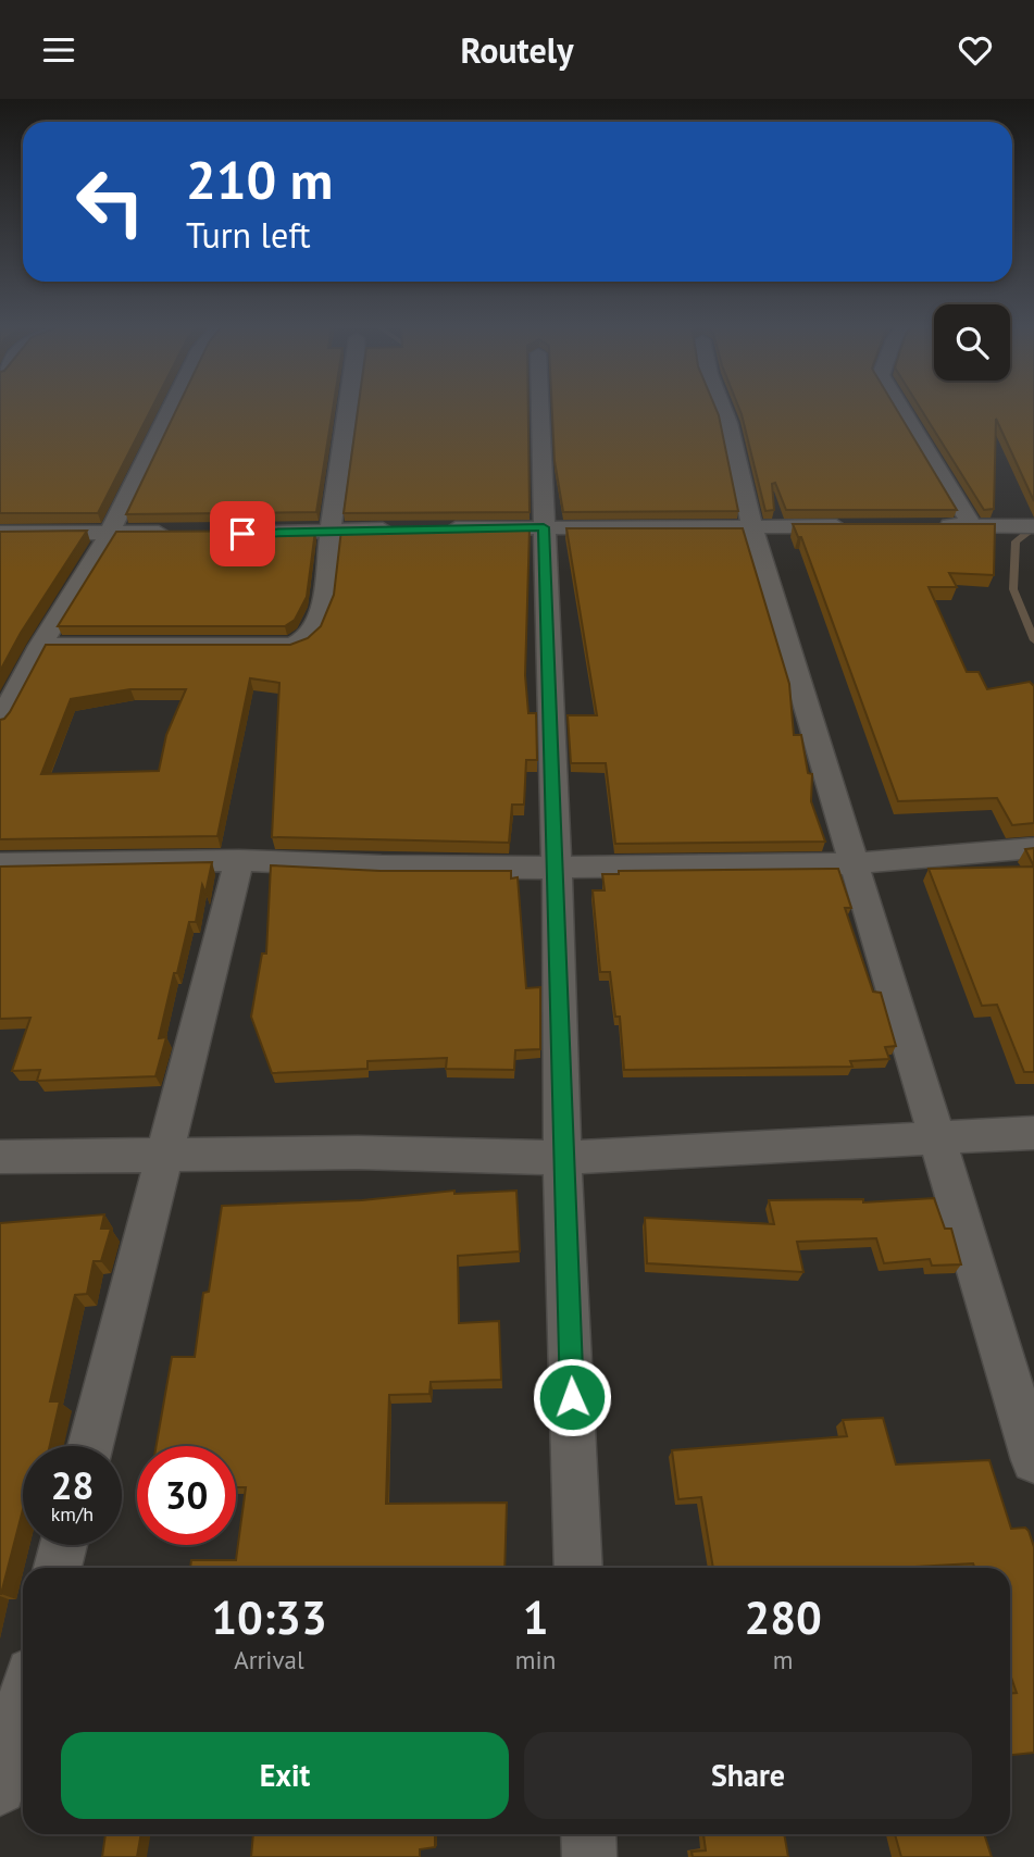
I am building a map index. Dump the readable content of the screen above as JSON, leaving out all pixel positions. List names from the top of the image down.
{
  "page": {
    "header": "Routely",
    "turn": ["210 m", "Turn left"],
    "speed": "28 km/h",
    "limit": "30",
    "eta": [
      "10:33",
      "Arrival",
      "1",
      "min",
      "280",
      "m"
    ],
    "buttons": ["Exit", "Share"]
  }
}
